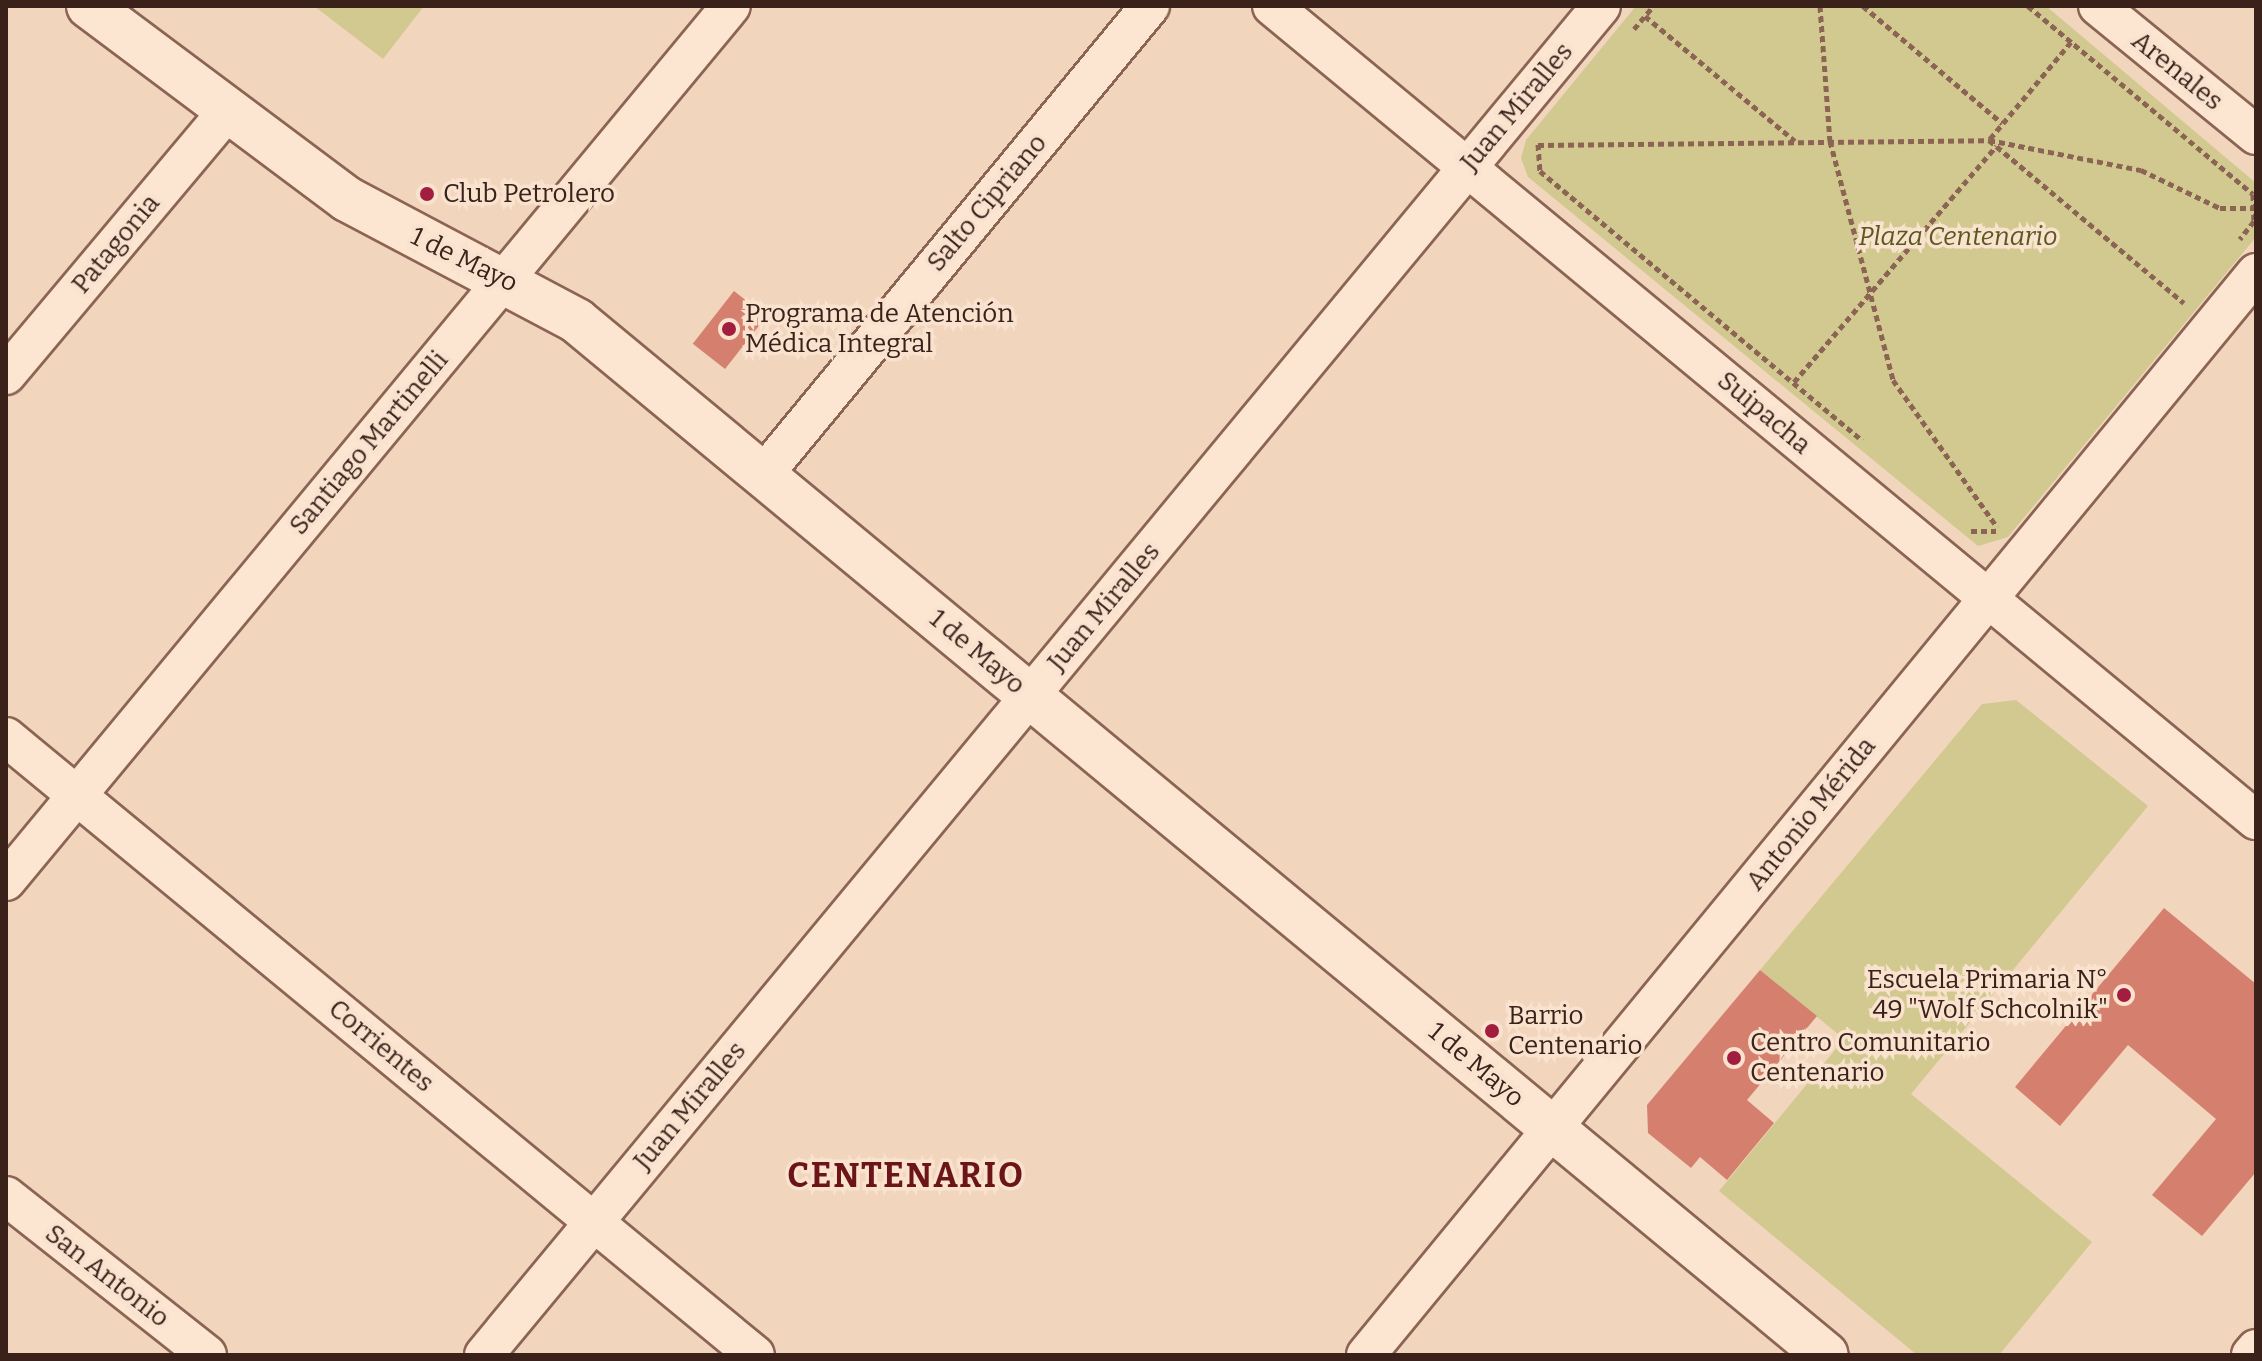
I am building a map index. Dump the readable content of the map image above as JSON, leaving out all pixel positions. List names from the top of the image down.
{
  "streets": {
    "street": [
      "Arenales",
      "Juan Miralles",
      "Salto Cipriano",
      "Patagonia",
      "1 de Mayo",
      "Suipacha",
      "Santiago Martinelli",
      "Antonio Mérida",
      "Corrientes",
      "San Antonio"
    ]
  },
  "crossings": [
    ["Juan Miralles", "1 de Mayo"],
    ["Juan Miralles", "Suipacha"],
    ["Juan Miralles", "Corrientes"],
    ["Salto Cipriano", "1 de Mayo"],
    ["Patagonia", "1 de Mayo"],
    ["1 de Mayo", "Santiago Martinelli"],
    ["1 de Mayo", "Antonio Mérida"],
    ["Suipacha", "Antonio Mérida"],
    ["Santiago Martinelli", "Corrientes"]
  ],
  "districts": ["CENTENARIO"],
  "parks": ["Plaza Centenario"],
  "places": [
    "Club Petrolero",
    "Programa de Atención Médica Integral",
    "Escuela Primaria N° 49 \"Wolf Schcolnik\"",
    "Barrio Centenario",
    "Centro Comunitario Centenario"
  ]
}
